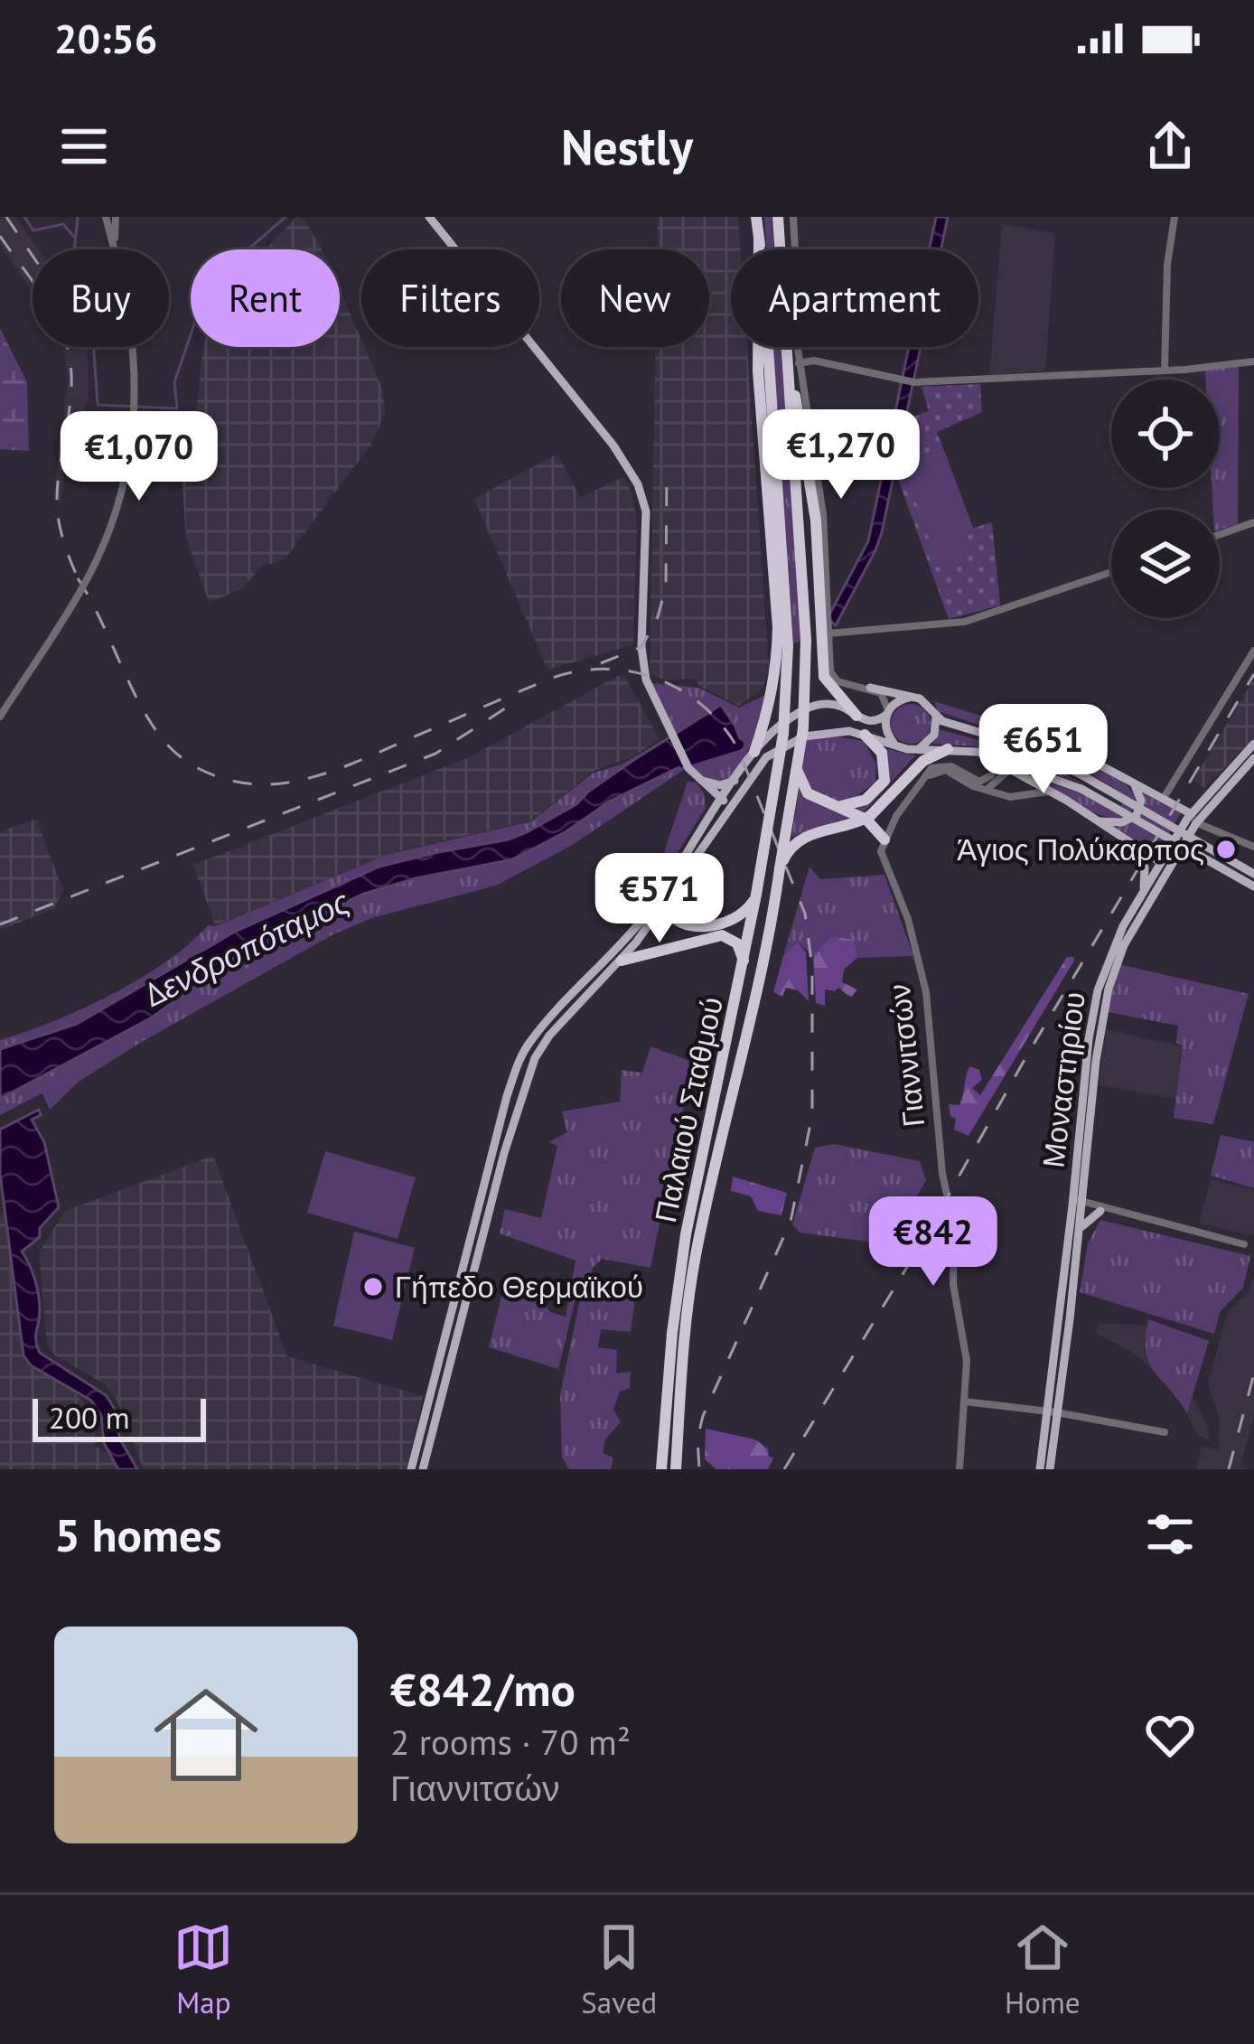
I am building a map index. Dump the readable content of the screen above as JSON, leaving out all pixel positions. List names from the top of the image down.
{
  "streets": {
    "highway": ["Παλαιού Σταθμού"],
    "main road": ["Μοναστηρίου"],
    "street": ["Γιαννιτσών"]
  },
  "water": ["Δενδροπόταμος"],
  "places": ["Άγιος Πολύκαρπος", "Γήπεδο Θερμαϊκού"],
  "scale_bar": "200 m",
  "page": {
    "status": "20:56",
    "header": "Nestly",
    "chip": [
      "Buy",
      "Rent",
      "Filters",
      "New",
      "Apartment"
    ],
    "price": [
      "€1,270",
      "€1,070",
      "€651",
      "€571",
      "€842"
    ],
    "scale": "200 m",
    "heading": "5 homes",
    "list": [
      {
        "name": "€842/mo",
        "note": "2 rooms · 70 m² · Γιαννιτσών"
      }
    ],
    "tabs": ["Map", "Saved", "Home"]
  }
}
